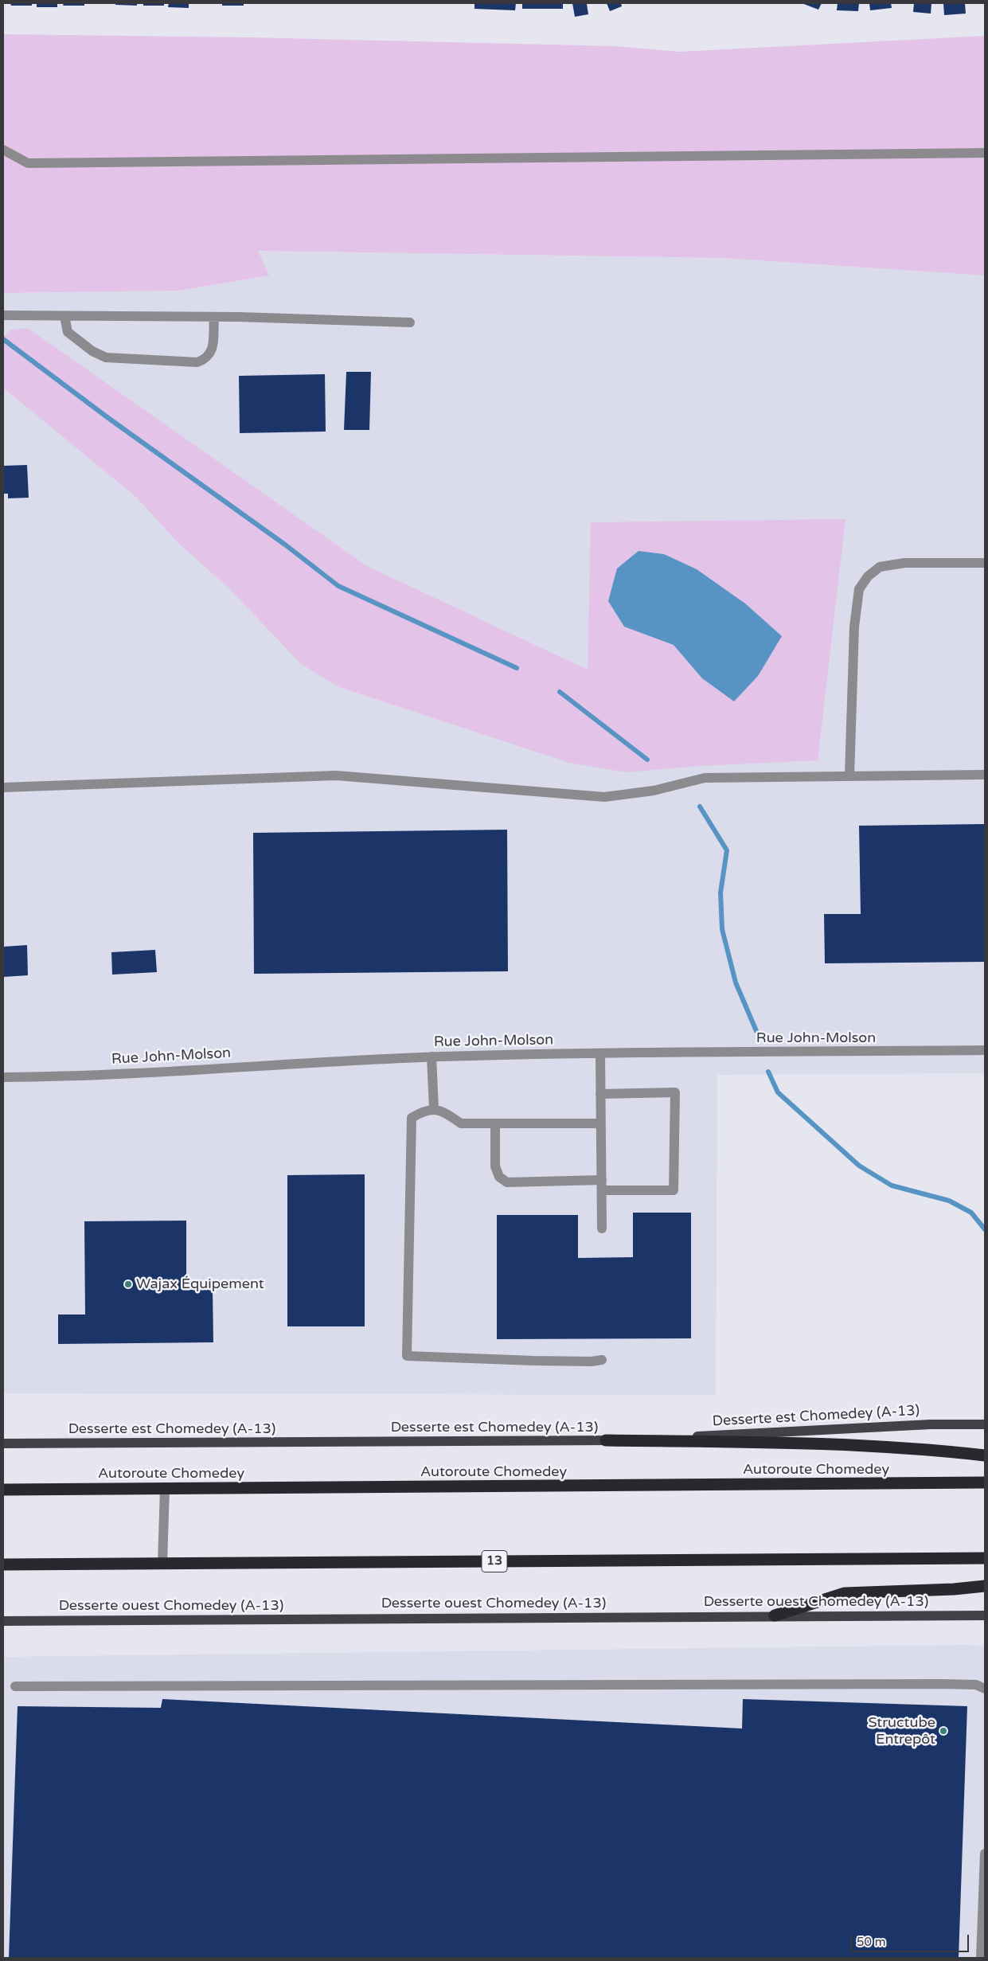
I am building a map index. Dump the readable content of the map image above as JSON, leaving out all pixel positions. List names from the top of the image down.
{
  "streets": {
    "highway": ["Autoroute Chomedey", "13"],
    "main road": ["Desserte est Chomedey (A-13)", "Desserte ouest Chomedey (A-13)"],
    "street": ["Rue John-Molson"]
  },
  "places": ["Wajax Équipement", "Structube Entrepôt"],
  "scale_bar": "50 m"
}
